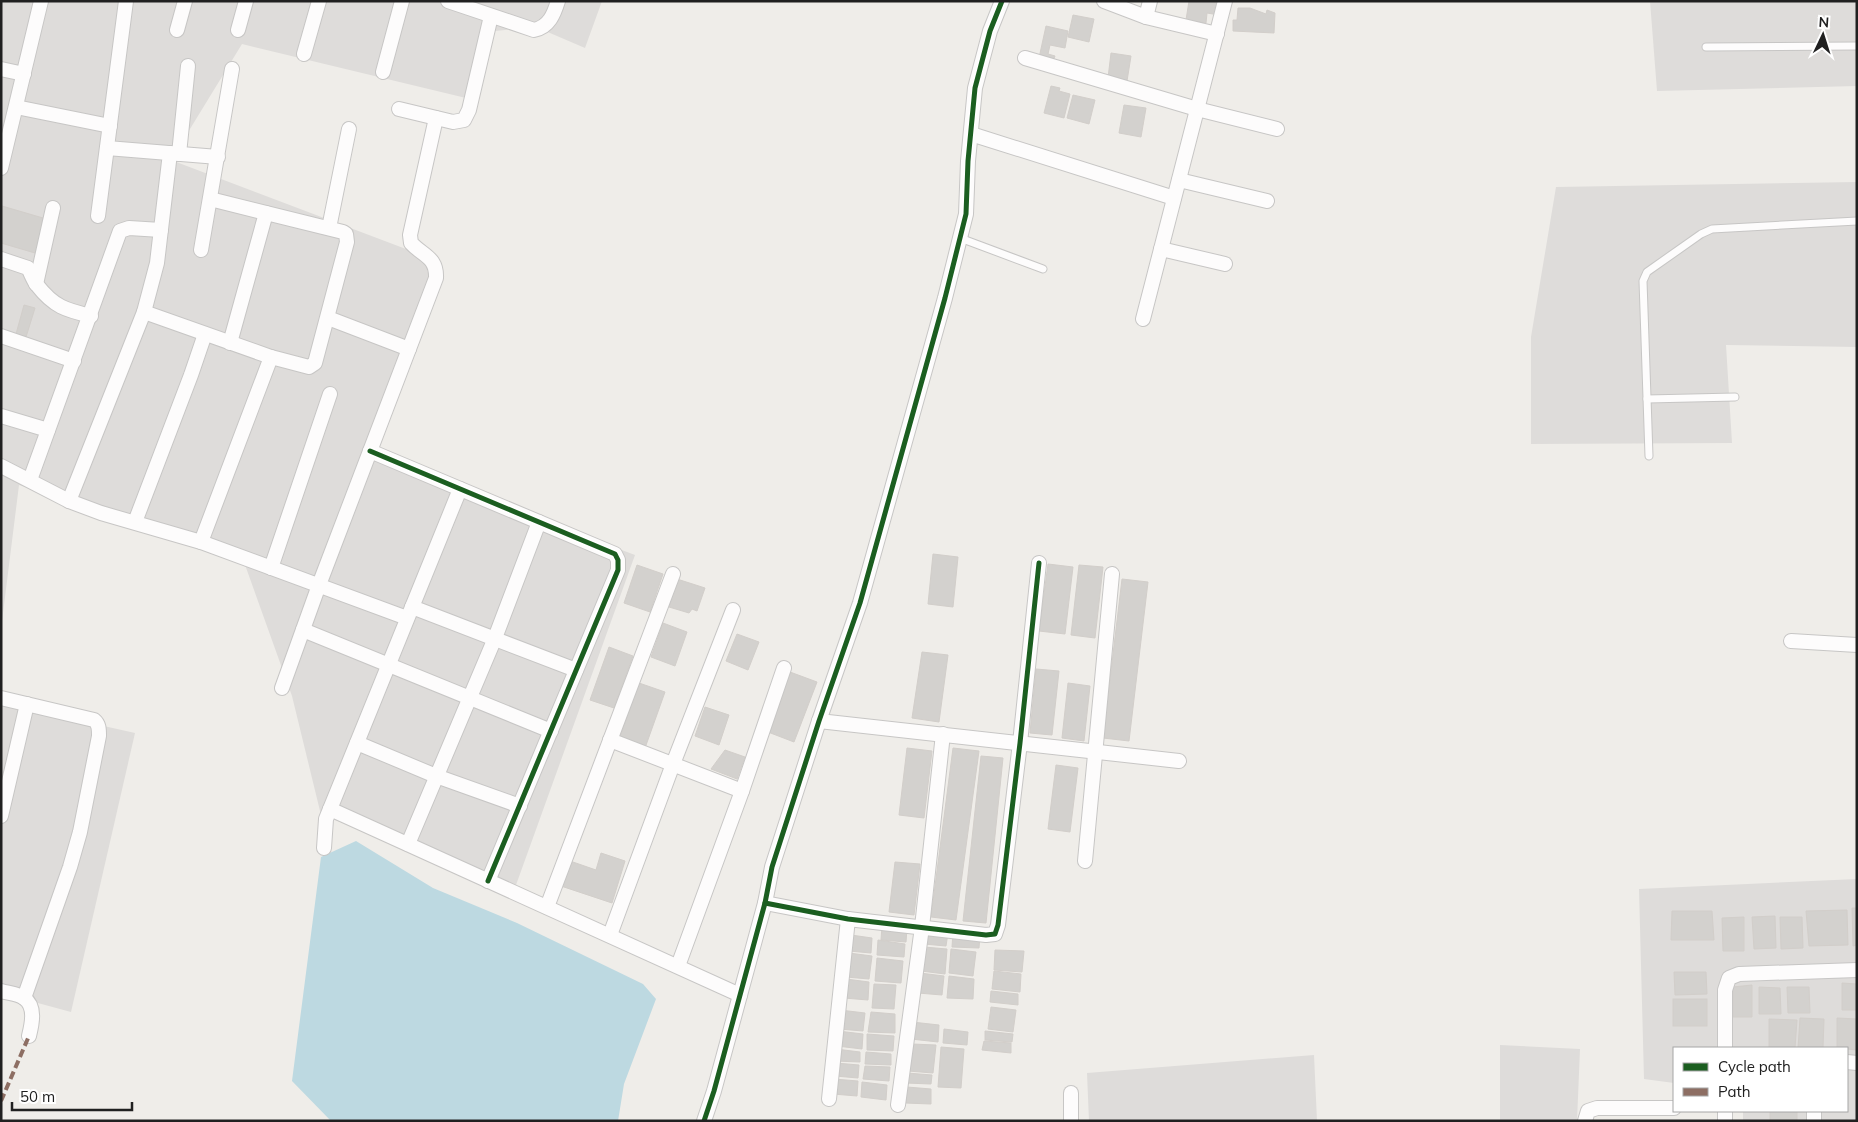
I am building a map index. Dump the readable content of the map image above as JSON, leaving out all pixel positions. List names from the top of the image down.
{
  "legend": ["Cycle path", "Path"],
  "scale_bar": "50 m",
  "north": "top"
}
